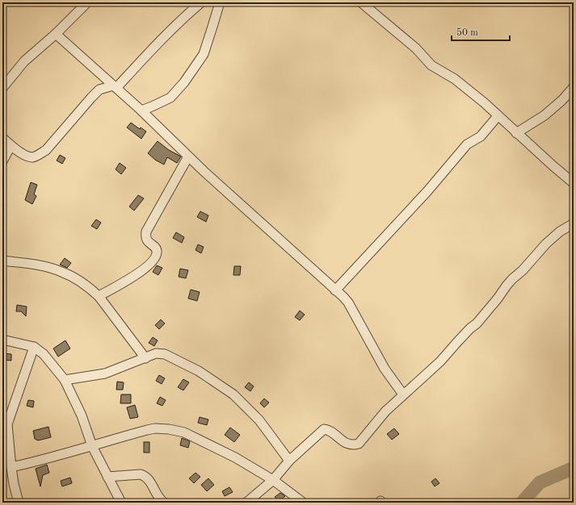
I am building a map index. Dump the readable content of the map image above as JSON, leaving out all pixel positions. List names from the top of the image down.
{
  "scale_bar": "50 m"
}
